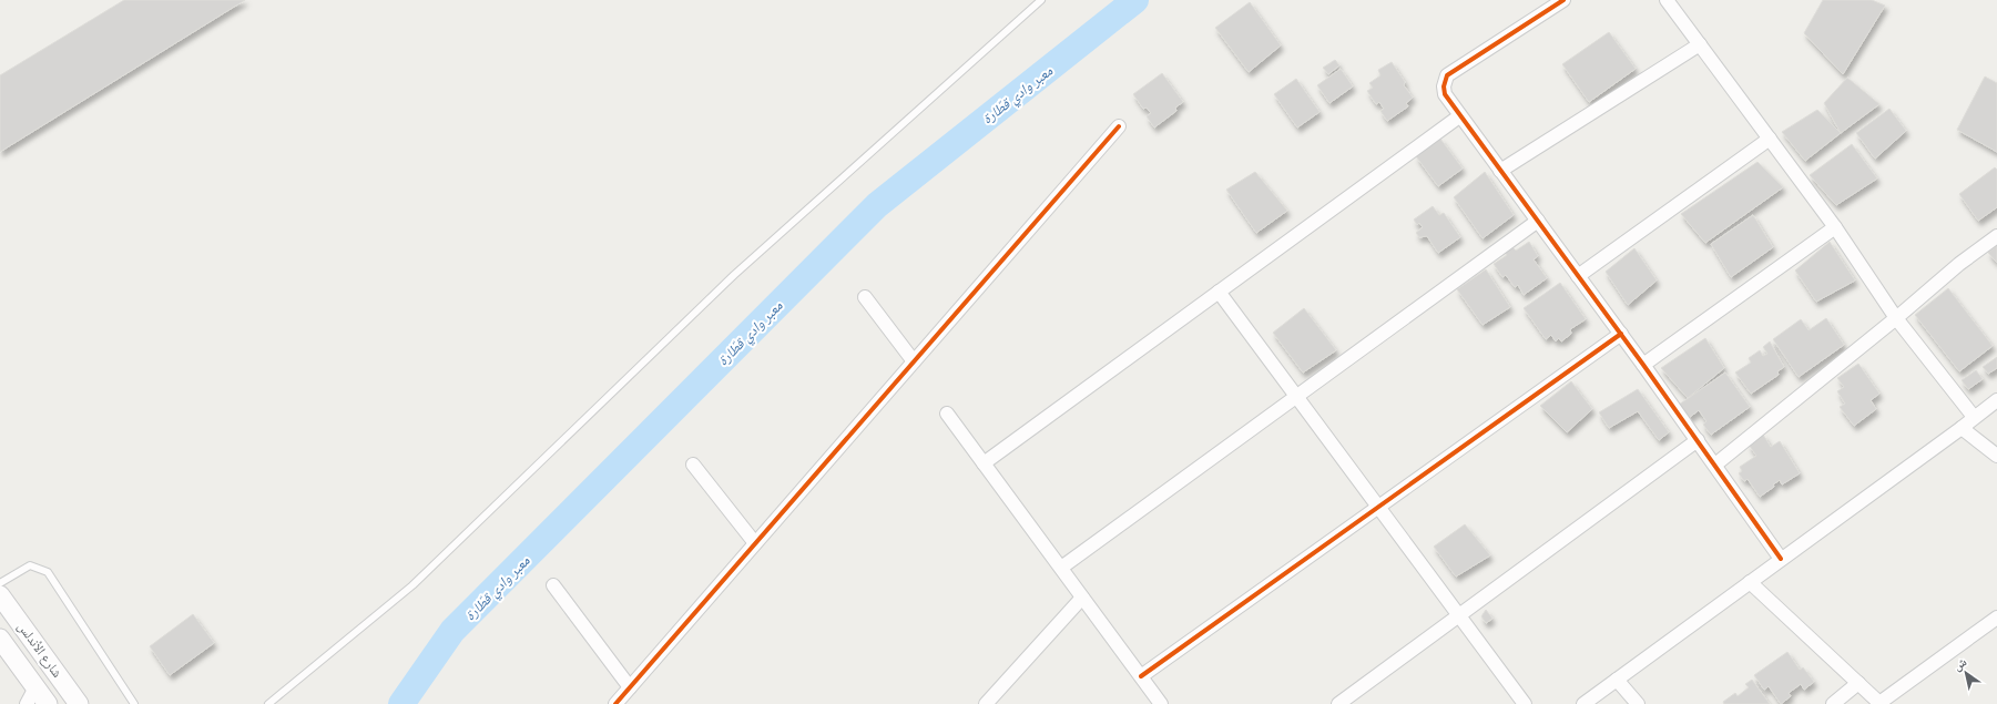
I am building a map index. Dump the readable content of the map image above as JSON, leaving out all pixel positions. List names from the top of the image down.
{
  "streets": {
    "main road": ["شارع الأندلس"]
  },
  "water": ["معبر وادي قطّارة"],
  "north": "top left"
}
